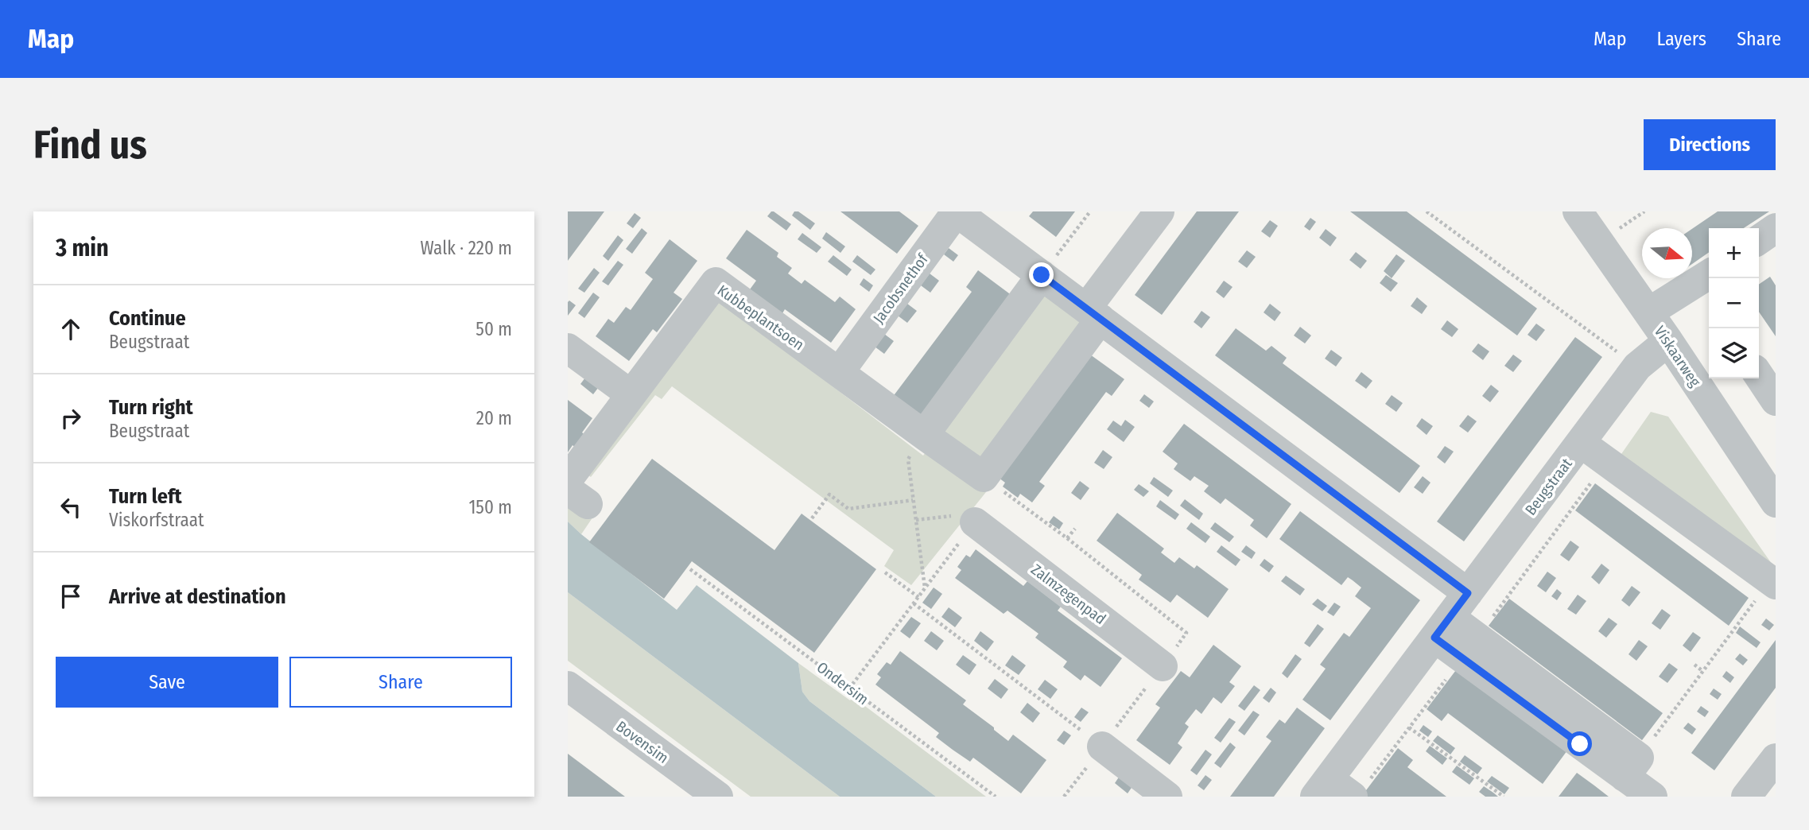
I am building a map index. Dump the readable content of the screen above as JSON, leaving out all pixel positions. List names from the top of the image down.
{
  "streets": {
    "street": [
      "Jacobsnethof",
      "Kubbeplantsoen",
      "Viskaarweg",
      "Beugstraat",
      "Zalmzegenpad",
      "Bovensim"
    ],
    "path": ["Ondersim"]
  },
  "crossings": [
    ["Viskaarweg", "Beugstraat"]
  ],
  "north": "right",
  "page": {
    "header": "Map",
    "nav": ["Map", "Layers", "Share"],
    "buttons": [
      "Directions",
      ["Save", "Share"]
    ],
    "title": "Find us",
    "heading": ["3 min", "Walk · 220 m"],
    "map_buttons": ["+", "−"],
    "list": [
      ["Continue", "Beugstraat", "50 m"],
      ["Turn right", "Beugstraat", "20 m"],
      ["Turn left", "Viskorfstraat", "150 m"],
      "Arrive at destination"
    ]
  }
}
